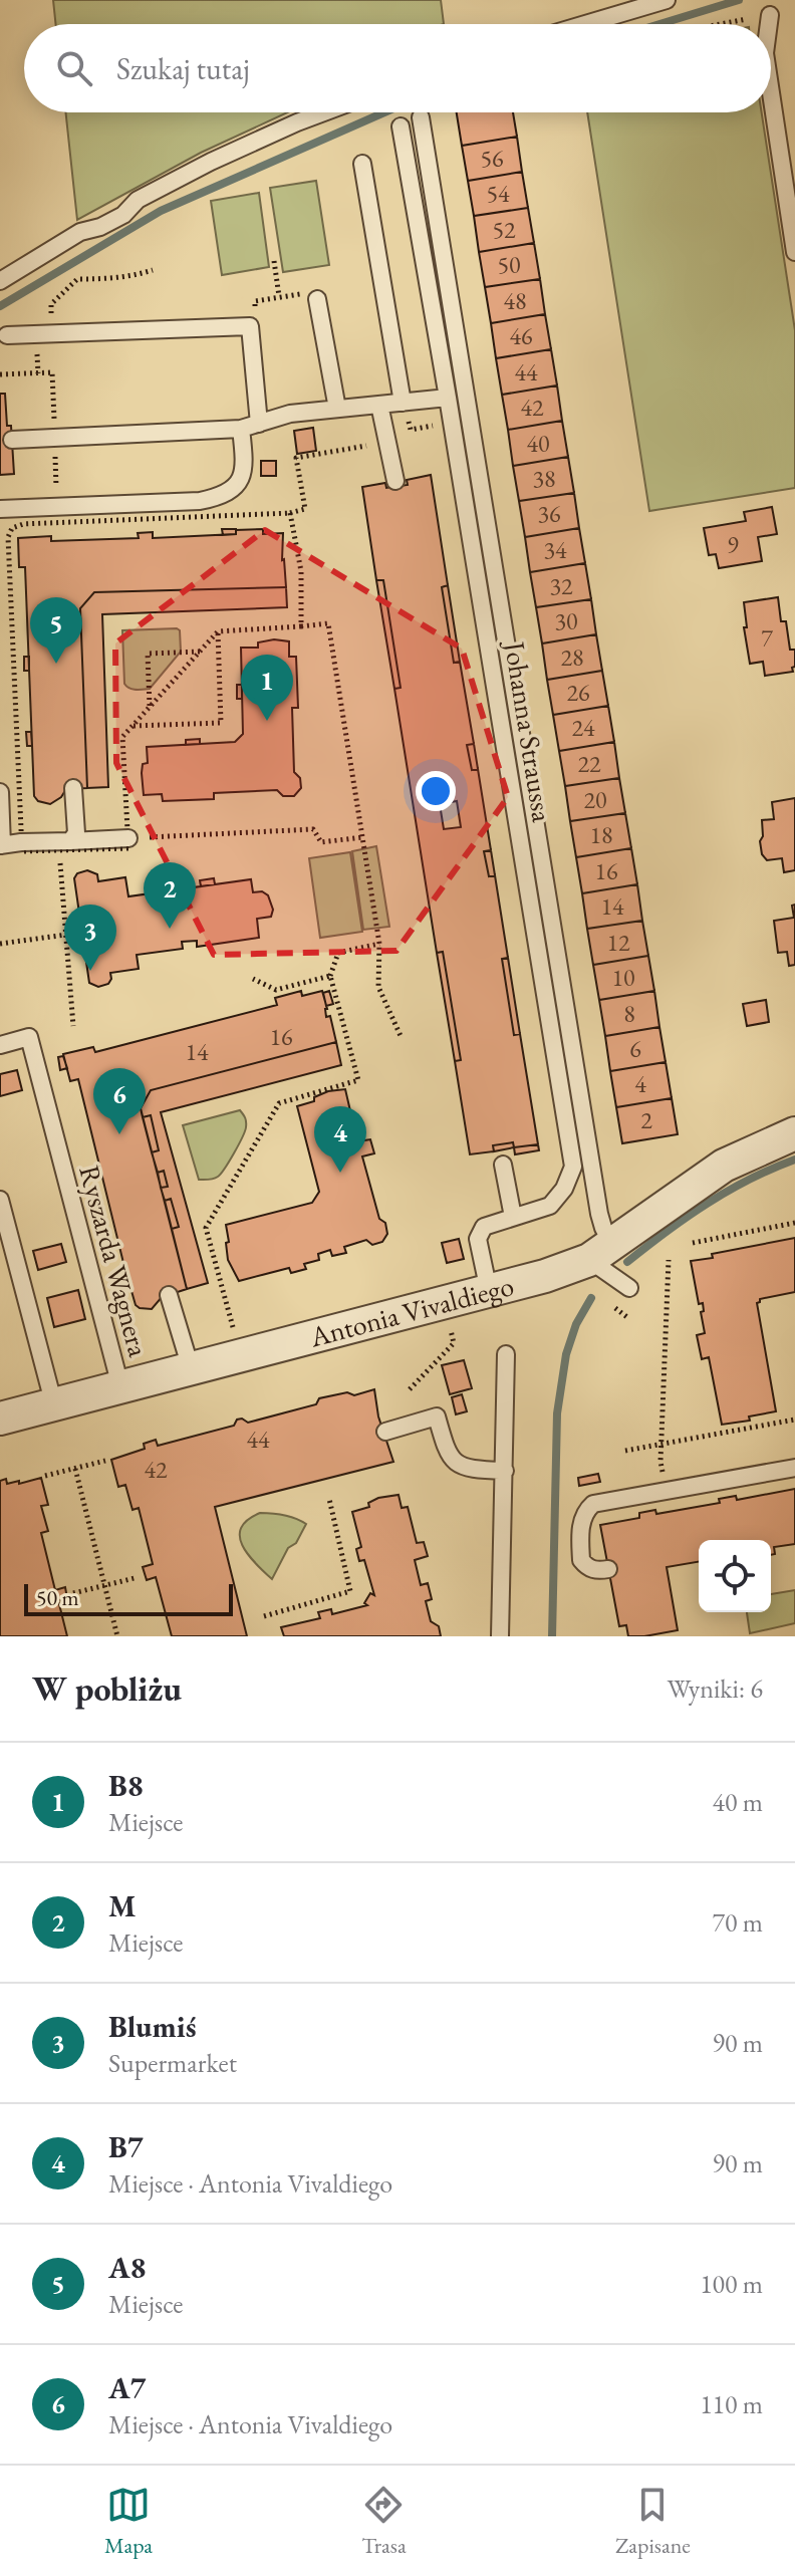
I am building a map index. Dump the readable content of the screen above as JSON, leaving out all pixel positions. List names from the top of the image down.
{
  "streets": {
    "street": ["Antonia Vivaldiego"],
    "lane": ["Johanna Straussa", "Ryszarda Wagnera"]
  },
  "crossings": [
    ["Johanna Straussa", "Antonia Vivaldiego"],
    ["Ryszarda Wagnera", "Antonia Vivaldiego"]
  ],
  "house_numbers": [
    "56",
    "54",
    "52",
    "50",
    "48",
    "46",
    "44",
    "42",
    "40",
    "38",
    "36",
    "9",
    "34",
    "32",
    "30",
    "7",
    "28",
    "26",
    "24",
    "22",
    "20",
    "18",
    "16",
    "14",
    "12",
    "10",
    "8",
    "16",
    "6",
    "14",
    "4",
    "2",
    "44",
    "42"
  ],
  "scale_bar": "50 m",
  "page": {
    "search": "Szukaj tutaj",
    "pins": [
      "5",
      "1",
      "2",
      "3",
      "6",
      "4"
    ],
    "scale": "50 m",
    "heading": ["W pobliżu", "Wyniki: 6"],
    "list": [
      {
        "mark": "1",
        "name": "B8",
        "note": "Miejsce",
        "value": "40 m"
      },
      {
        "mark": "2",
        "name": "M",
        "note": "Miejsce",
        "value": "70 m"
      },
      {
        "mark": "3",
        "name": "Blumiś",
        "note": "Supermarket",
        "value": "90 m"
      },
      {
        "mark": "4",
        "name": "B7",
        "note": "Miejsce · Antonia Vivaldiego",
        "value": "90 m"
      },
      {
        "mark": "5",
        "name": "A8",
        "note": "Miejsce",
        "value": "100 m"
      },
      {
        "mark": "6",
        "name": "A7",
        "note": "Miejsce · Antonia Vivaldiego",
        "value": "110 m"
      }
    ],
    "nav": ["Mapa", "Trasa", "Zapisane"]
  }
}
